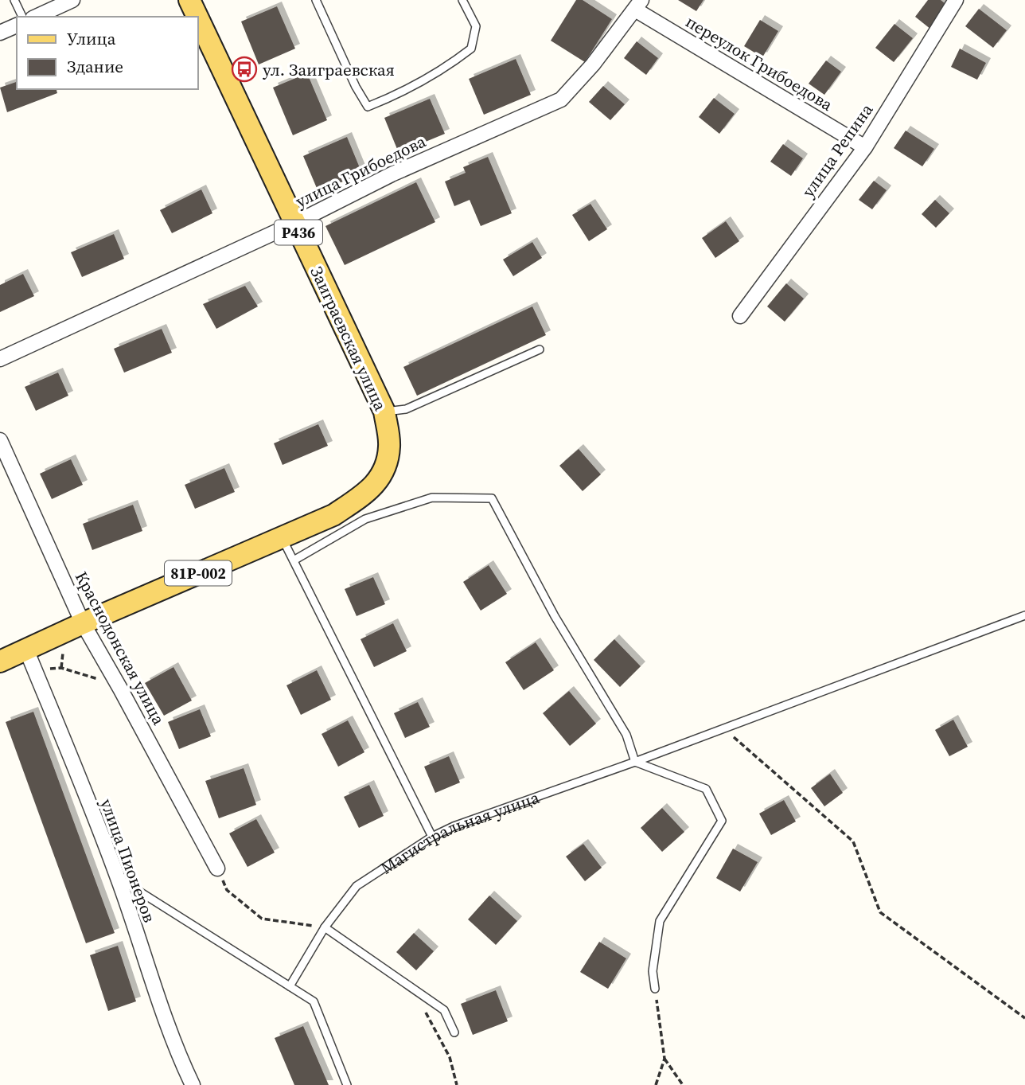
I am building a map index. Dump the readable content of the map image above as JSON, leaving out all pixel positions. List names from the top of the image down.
{
  "streets": {
    "main road": ["P436", "Заиграевская улица", "81Р-002"],
    "street": [
      "переулок Грибоедова",
      "улица Репина",
      "улица Грибоедова",
      "Краснодонская улица",
      "улица Пионеров"
    ],
    "lane": ["Магистральная улица"]
  },
  "crossings": [
    ["переулок Грибоедова", "улица Репина"],
    ["переулок Грибоедова", "улица Грибоедова"],
    ["улица Грибоедова", "Заиграевская улица"],
    ["Заиграевская улица", "81Р-002"],
    ["81Р-002", "Краснодонская улица"],
    ["81Р-002", "улица Пионеров"]
  ],
  "places": {
    "bus stop": ["ул. Заиграевская"]
  },
  "legend": ["Улица", "Здание"]
}
